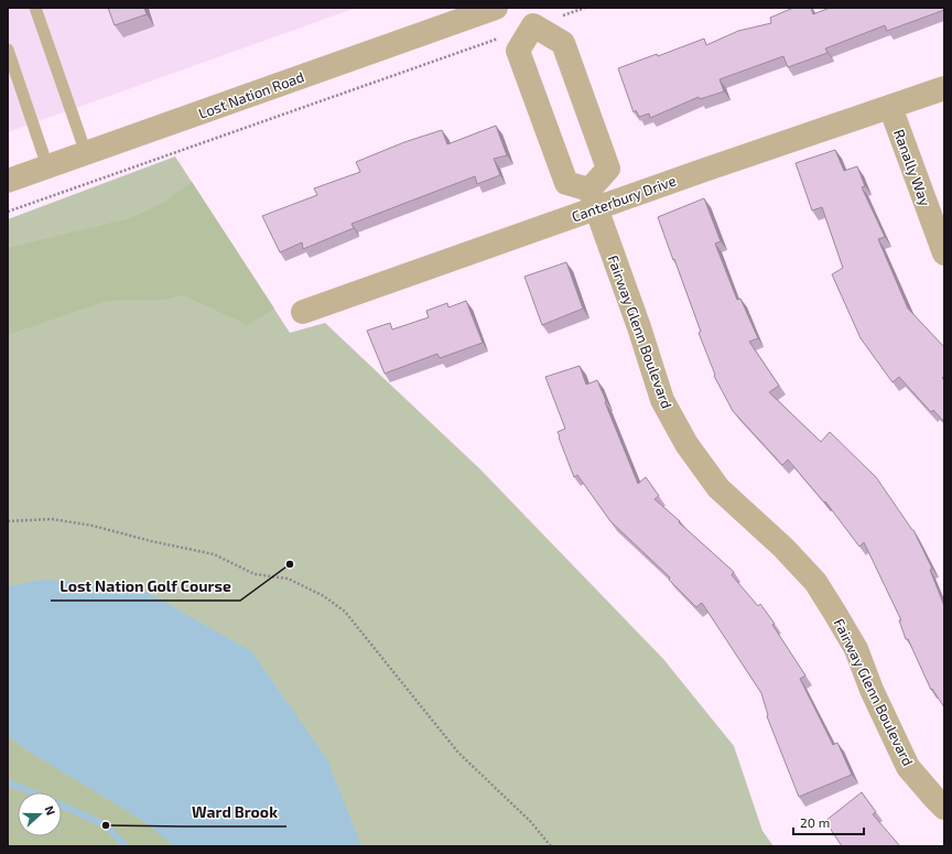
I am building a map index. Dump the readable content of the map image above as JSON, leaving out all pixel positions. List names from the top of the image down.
{
  "streets": {
    "street": [
      "Lost Nation Road",
      "Ranally Way",
      "Canterbury Drive",
      "Fairway Glenn Boulevard"
    ]
  },
  "crossings": [
    ["Ranally Way", "Canterbury Drive"],
    ["Canterbury Drive", "Fairway Glenn Boulevard"]
  ],
  "places": ["Lost Nation Golf Course", "Ward Brook"],
  "scale_bar": "20 m",
  "north": "right"
}
